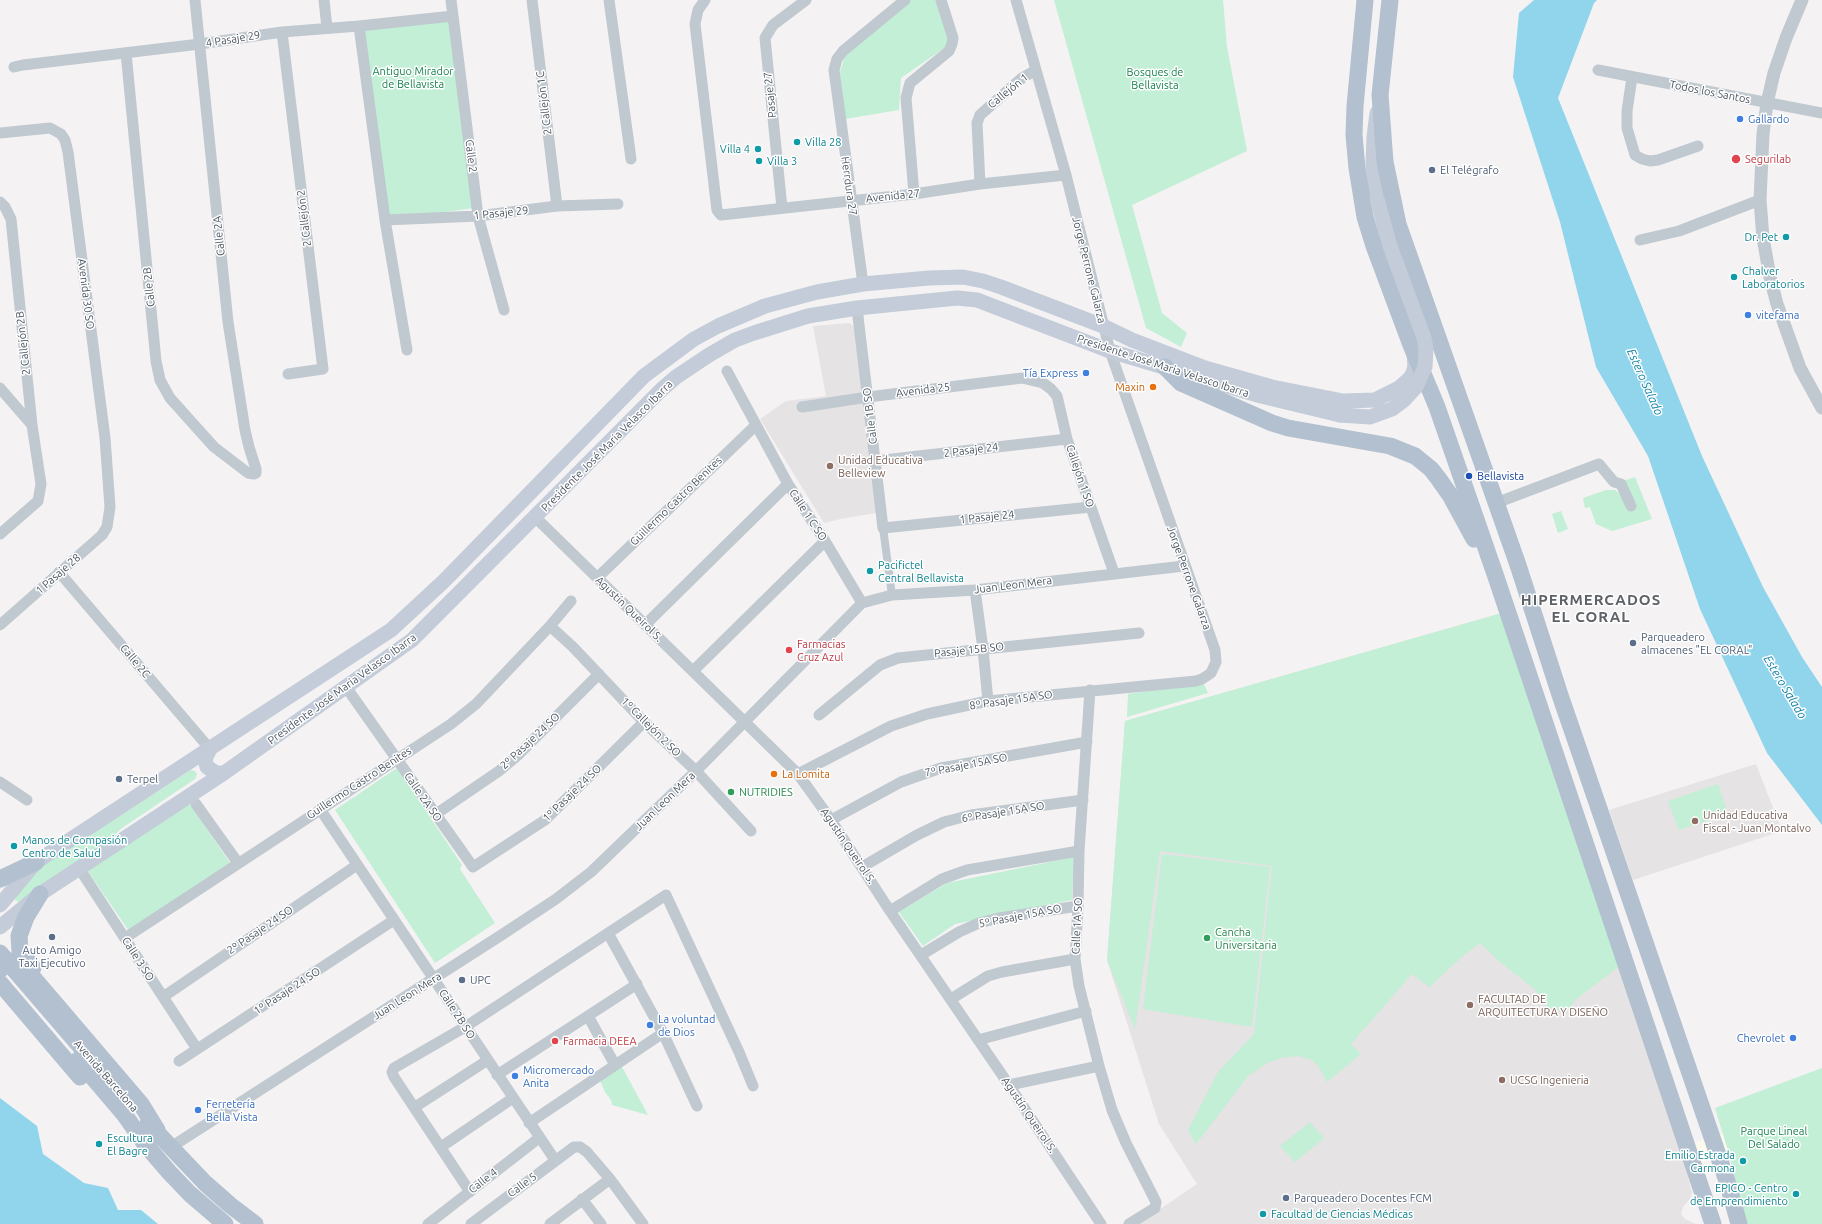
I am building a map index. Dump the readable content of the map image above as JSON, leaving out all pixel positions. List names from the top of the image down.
{
  "streets": {
    "main road": ["Presidente José Maria Velasco Ibarra", "Avenida Barcelona"],
    "street": [
      "4 Pasaje 29",
      "Callejón 1",
      "Todos los Santos",
      "Pasaje 27",
      "2 Callejón 1C",
      "Calle 2",
      "Herrdura 27",
      "Avenida 27",
      "1 Pasaje 29",
      "2 Callejón 2",
      "Calle 2A",
      "Jorge Perrone Galarza",
      "Calle 2B",
      "Avenida 30 SO",
      "2 Callejón 2B",
      "Avenida 25",
      "Calle 1B SO",
      "2 Pasaje 24",
      "Callejón 1 SO",
      "Guillermo Castro Benites",
      "Calle 1 C SO",
      "1 Pasaje 24",
      "1 Pasaje 28",
      "Juan Leon Mera",
      "Agustín Queirol S.",
      "Pasaje 15B SO",
      "Calle 2C",
      "8º Pasaje 15A SO",
      "1º Callejón 2 SO",
      "2º Pasaje 24 SO",
      "7º Pasaje 15A SO",
      "1º Pasaje 24 SO",
      "Calle 2A SO",
      "6º Pasaje 15A SO",
      "5º Pasaje 15A SO",
      "Calle 1A SO",
      "Calle 3 SO",
      "Calle 2B SO",
      "Calle 4",
      "Calle 5"
    ]
  },
  "crossings": [
    ["4 Pasaje 29", "Calle 2"],
    ["4 Pasaje 29", "2 Callejón 2"],
    ["4 Pasaje 29", "Calle 2A"],
    ["4 Pasaje 29", "Calle 2B"],
    ["Callejón 1", "Avenida 27"],
    ["Callejón 1", "Jorge Perrone Galarza"],
    ["Pasaje 27", "Avenida 27"],
    ["2 Callejón 1C", "1 Pasaje 29"],
    ["Calle 2", "1 Pasaje 29"],
    ["Herrdura 27", "Avenida 27"],
    ["Herrdura 27", "Presidente José Maria Velasco Ibarra"],
    ["Avenida 27", "Jorge Perrone Galarza"],
    ["Calle 2A", "Calle 2B"],
    ["Jorge Perrone Galarza", "Presidente José Maria Velasco Ibarra"],
    ["Jorge Perrone Galarza", "Juan Leon Mera"],
    ["Jorge Perrone Galarza", "8º Pasaje 15A SO"],
    ["Avenida 30 SO", "1 Pasaje 28"],
    ["Presidente José Maria Velasco Ibarra", "Calle 1B SO"],
    ["Presidente José Maria Velasco Ibarra", "Agustín Queirol S."],
    ["Presidente José Maria Velasco Ibarra", "Calle 2C"],
    ["Presidente José Maria Velasco Ibarra", "Calle 2A SO"],
    ["Presidente José Maria Velasco Ibarra", "Calle 3 SO"],
    ["Avenida 25", "Calle 1B SO"],
    ["Avenida 25", "Callejón 1 SO"],
    ["Calle 1B SO", "2 Pasaje 24"],
    ["Calle 1B SO", "1 Pasaje 24"],
    ["Calle 1B SO", "Juan Leon Mera"],
    ["2 Pasaje 24", "Callejón 1 SO"],
    ["Callejón 1 SO", "1 Pasaje 24"],
    ["Callejón 1 SO", "Juan Leon Mera"],
    ["Guillermo Castro Benites", "Calle 1 C SO"],
    ["Guillermo Castro Benites", "Agustín Queirol S."],
    ["Guillermo Castro Benites", "1º Callejón 2 SO"],
    ["Guillermo Castro Benites", "Calle 2A SO"],
    ["Guillermo Castro Benites", "Calle 3 SO"],
    ["Guillermo Castro Benites", "Calle 2B SO"],
    ["Calle 1 C SO", "Juan Leon Mera"],
    ["1 Pasaje 28", "Calle 2C"],
    ["Juan Leon Mera", "Agustín Queirol S."],
    ["Juan Leon Mera", "1º Callejón 2 SO"],
    ["Juan Leon Mera", "Calle 2B SO"],
    ["Juan Leon Mera", "Avenida Barcelona"],
    ["Agustín Queirol S.", "8º Pasaje 15A SO"],
    ["Agustín Queirol S.", "7º Pasaje 15A SO"],
    ["Agustín Queirol S.", "6º Pasaje 15A SO"],
    ["Agustín Queirol S.", "5º Pasaje 15A SO"],
    ["8º Pasaje 15A SO", "Calle 1A SO"],
    ["1º Callejón 2 SO", "2º Pasaje 24 SO"],
    ["1º Callejón 2 SO", "1º Pasaje 24 SO"],
    ["2º Pasaje 24 SO", "Calle 2A SO"],
    ["2º Pasaje 24 SO", "Calle 3 SO"],
    ["2º Pasaje 24 SO", "Calle 2B SO"],
    ["7º Pasaje 15A SO", "Calle 1A SO"],
    ["1º Pasaje 24 SO", "Calle 2A SO"],
    ["1º Pasaje 24 SO", "Calle 3 SO"],
    ["1º Pasaje 24 SO", "Calle 2B SO"],
    ["6º Pasaje 15A SO", "Calle 1A SO"],
    ["5º Pasaje 15A SO", "Calle 1A SO"],
    ["Calle 2B SO", "Calle 4"],
    ["Calle 2B SO", "Calle 5"]
  ],
  "districts": ["HIPERMERCADOS EL CORAL"],
  "water": ["Estero Salado"],
  "parks": ["Antiguo Mirador de Bellavista", "Bosques de Bellavista", "Parque Lineal Del Salado"],
  "places": [
    "Gallardo",
    "Villa 28",
    "Villa 4",
    "Segurilab",
    "Villa 3",
    "El Telégrafo",
    "Dr. Pet",
    "Chalver Laboratorios",
    "vitefama",
    "Tía Express",
    "Maxin",
    "Unidad Educativa Belleview",
    "Bellavista",
    "Pacifictel Central Bellavista",
    "Parqueadero almacenes \"EL CORAL\"",
    "Farmacias Cruz Azul",
    "La Lomita",
    "Terpel",
    "NUTRIDIES",
    "Unidad Educativa Fiscal - Juan Montalvo",
    "Manos de Compasión Centro de Salud",
    "Auto Amigo Taxi Ejecutivo",
    "Cancha Universitaria",
    "UPC",
    "FACULTAD DE ARQUITECTURA Y DISEÑO",
    "La voluntad de Dios",
    "Chevrolet",
    "Farmacia DEEA",
    "Micromercado Anita",
    "UCSG Ingenieria",
    "Ferretería Bella Vista",
    "Escultura El Bagre",
    "Emilio Estrada Carmona",
    "EPICO - Centro de Emprendimiento",
    "Parqueadero Docentes FCM",
    "Facultad de Ciencias Médicas"
  ]
}
